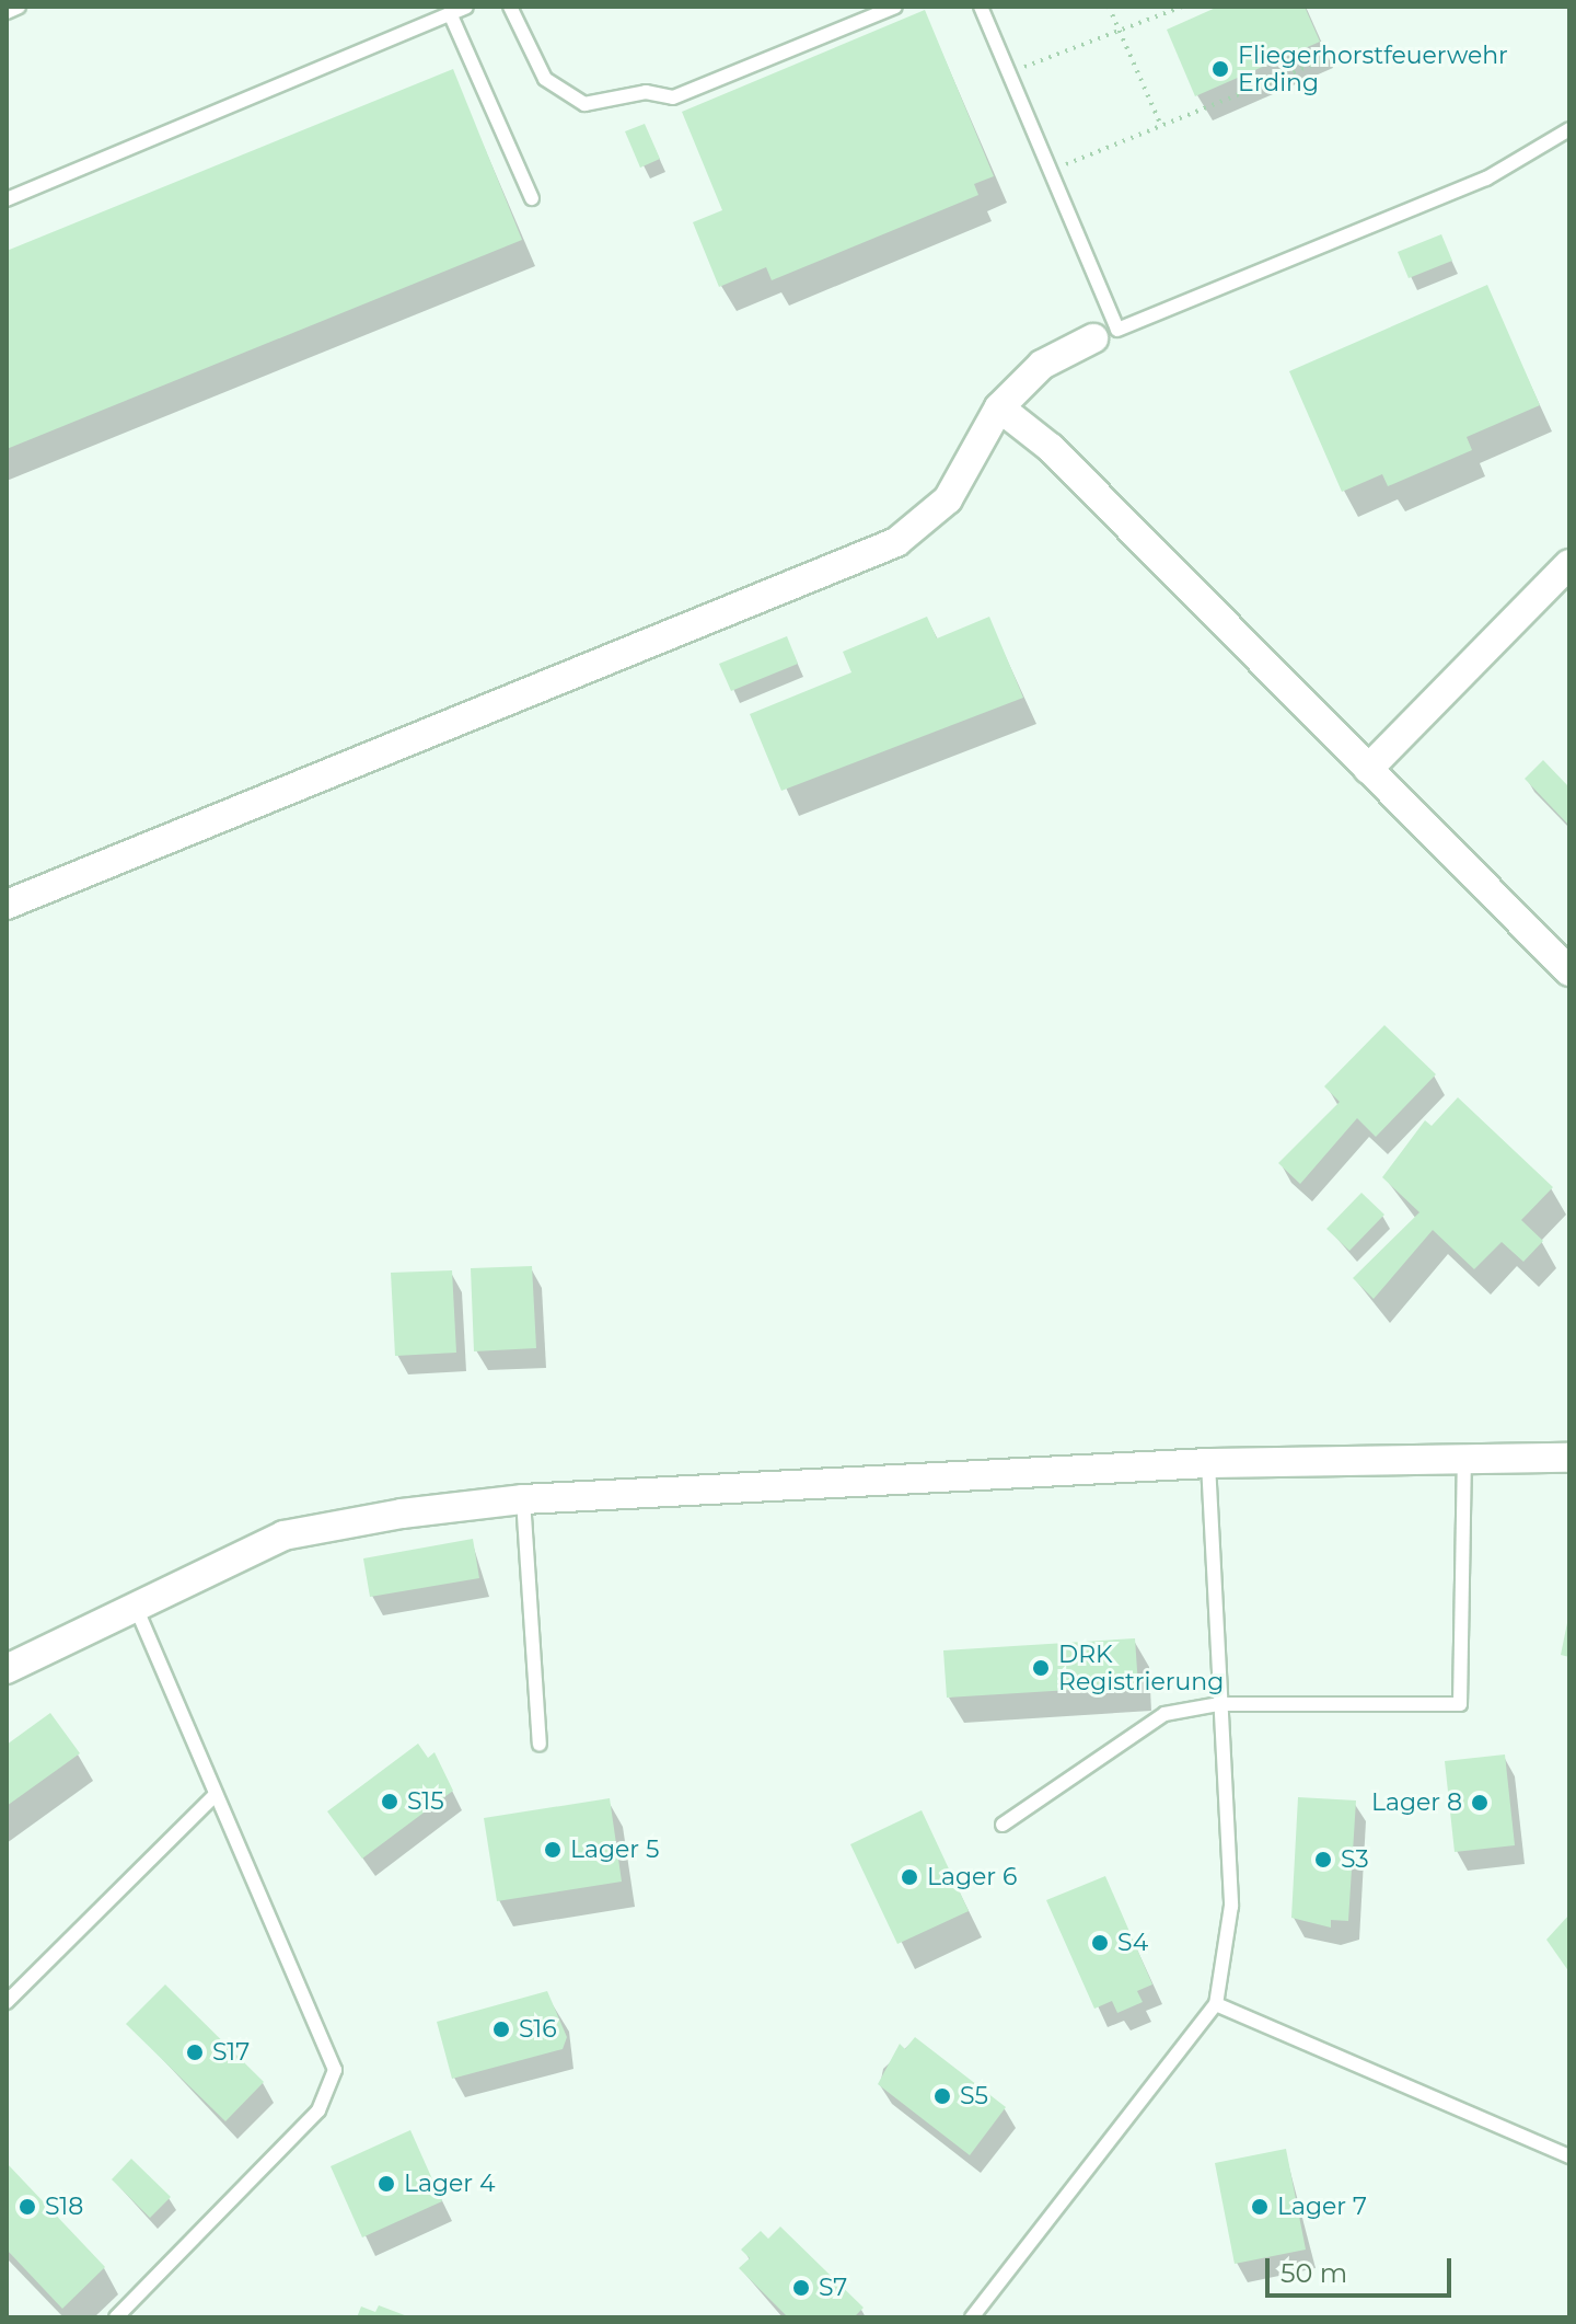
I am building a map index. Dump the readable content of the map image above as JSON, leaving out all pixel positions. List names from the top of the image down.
{
  "places": [
    "Fliegerhorstfeuerwehr Erding",
    "DRK Registrierung",
    "S15",
    "Lager 8",
    "Lager 5",
    "S3",
    "Lager 6",
    "S4",
    "S16",
    "S17",
    "S5",
    "Lager 4",
    "S18",
    "Lager 7",
    "S7"
  ],
  "scale_bar": "50 m"
}
